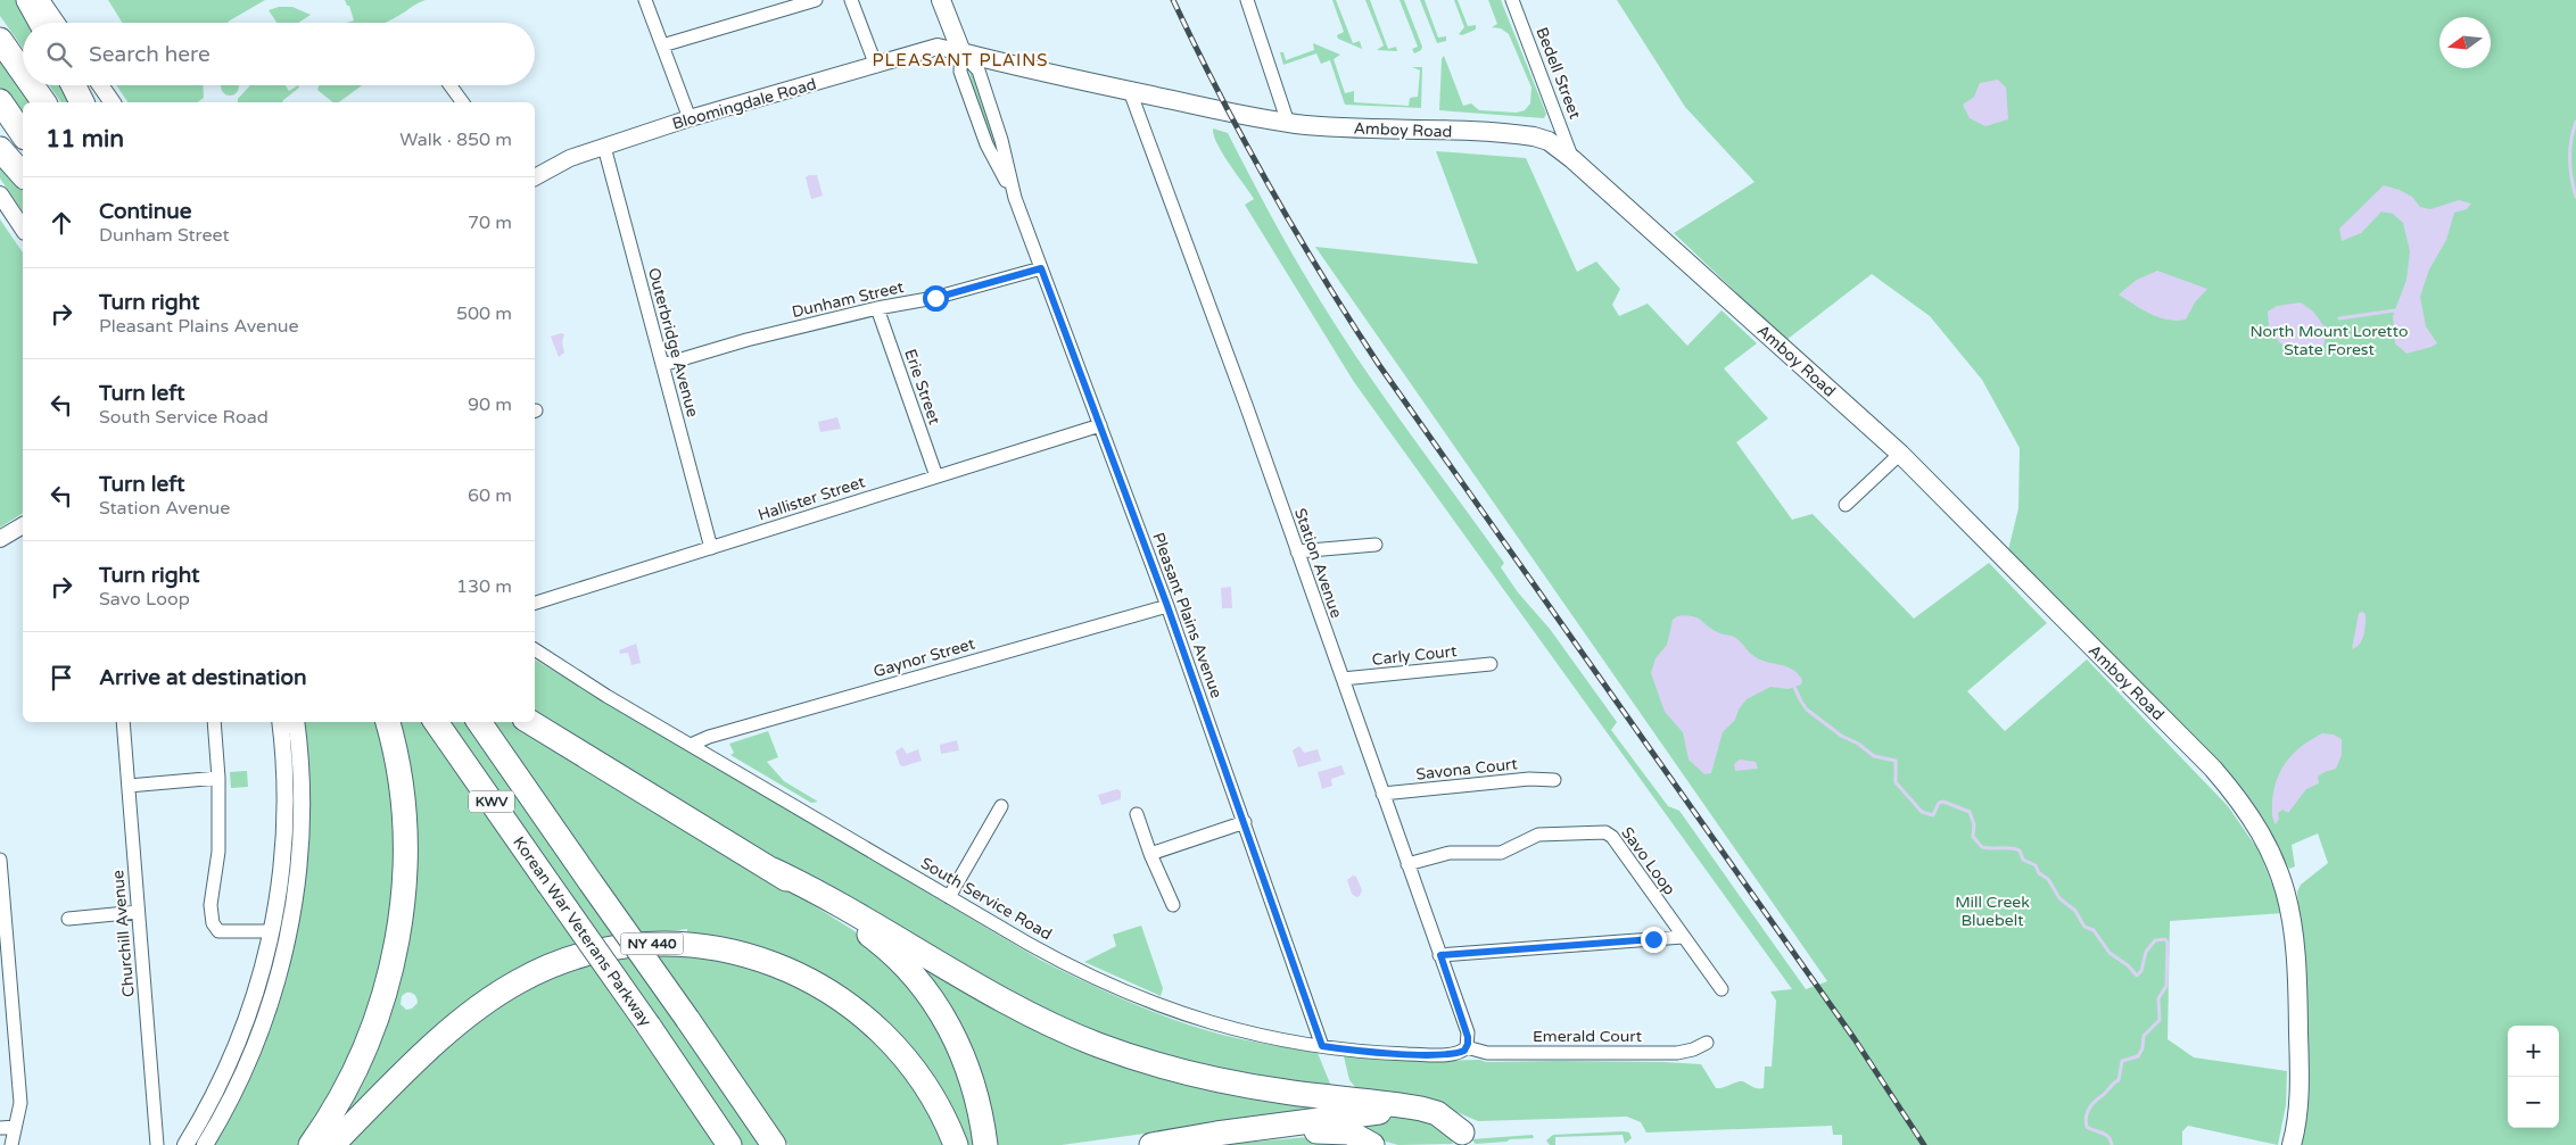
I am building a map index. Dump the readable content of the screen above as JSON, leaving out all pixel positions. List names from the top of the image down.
{
  "streets": {
    "highway": ["KWV", "Korean War Veterans Parkway", "NY 440"],
    "main road": ["Amboy Road"],
    "street": [
      "Bedell Street",
      "Bloomingdale Road",
      "Dunham Street",
      "Outerbridge Avenue",
      "Erie Street",
      "Hallister Street",
      "Station Avenue",
      "Pleasant Plains Avenue",
      "Carly Court",
      "Gaynor Street",
      "Savona Court",
      "Savo Loop",
      "South Service Road",
      "Churchill Avenue",
      "Emerald Court"
    ]
  },
  "crossings": [
    ["Bedell Street", "Amboy Road"],
    ["Bloomingdale Road", "Amboy Road"],
    ["Bloomingdale Road", "Outerbridge Avenue"],
    ["Bloomingdale Road", "Pleasant Plains Avenue"],
    ["Amboy Road", "Station Avenue"],
    ["Amboy Road", "Pleasant Plains Avenue"],
    ["Dunham Street", "Outerbridge Avenue"],
    ["Dunham Street", "Erie Street"],
    ["Dunham Street", "Pleasant Plains Avenue"],
    ["Outerbridge Avenue", "Hallister Street"],
    ["Erie Street", "Hallister Street"],
    ["Hallister Street", "Pleasant Plains Avenue"],
    ["Station Avenue", "Carly Court"],
    ["Station Avenue", "Savona Court"],
    ["Station Avenue", "Savo Loop"],
    ["Station Avenue", "South Service Road"],
    ["Station Avenue", "Emerald Court"],
    ["Pleasant Plains Avenue", "Gaynor Street"],
    ["Pleasant Plains Avenue", "South Service Road"],
    ["Gaynor Street", "South Service Road"],
    ["South Service Road", "Emerald Court"]
  ],
  "districts": ["PLEASANT PLAINS"],
  "parks": ["North Mount Loretto State Forest", "Mill Creek Bluebelt"],
  "north": "left",
  "page": {
    "search": "Search here",
    "heading": ["11 min", "Walk · 850 m"],
    "list": [
      ["Continue", "Dunham Street", "70 m"],
      ["Turn right", "Pleasant Plains Avenue", "500 m"],
      ["Turn left", "South Service Road", "90 m"],
      ["Turn left", "Station Avenue", "60 m"],
      ["Turn right", "Savo Loop", "130 m"],
      "Arrive at destination"
    ],
    "map_buttons": ["+", "−"]
  }
}
